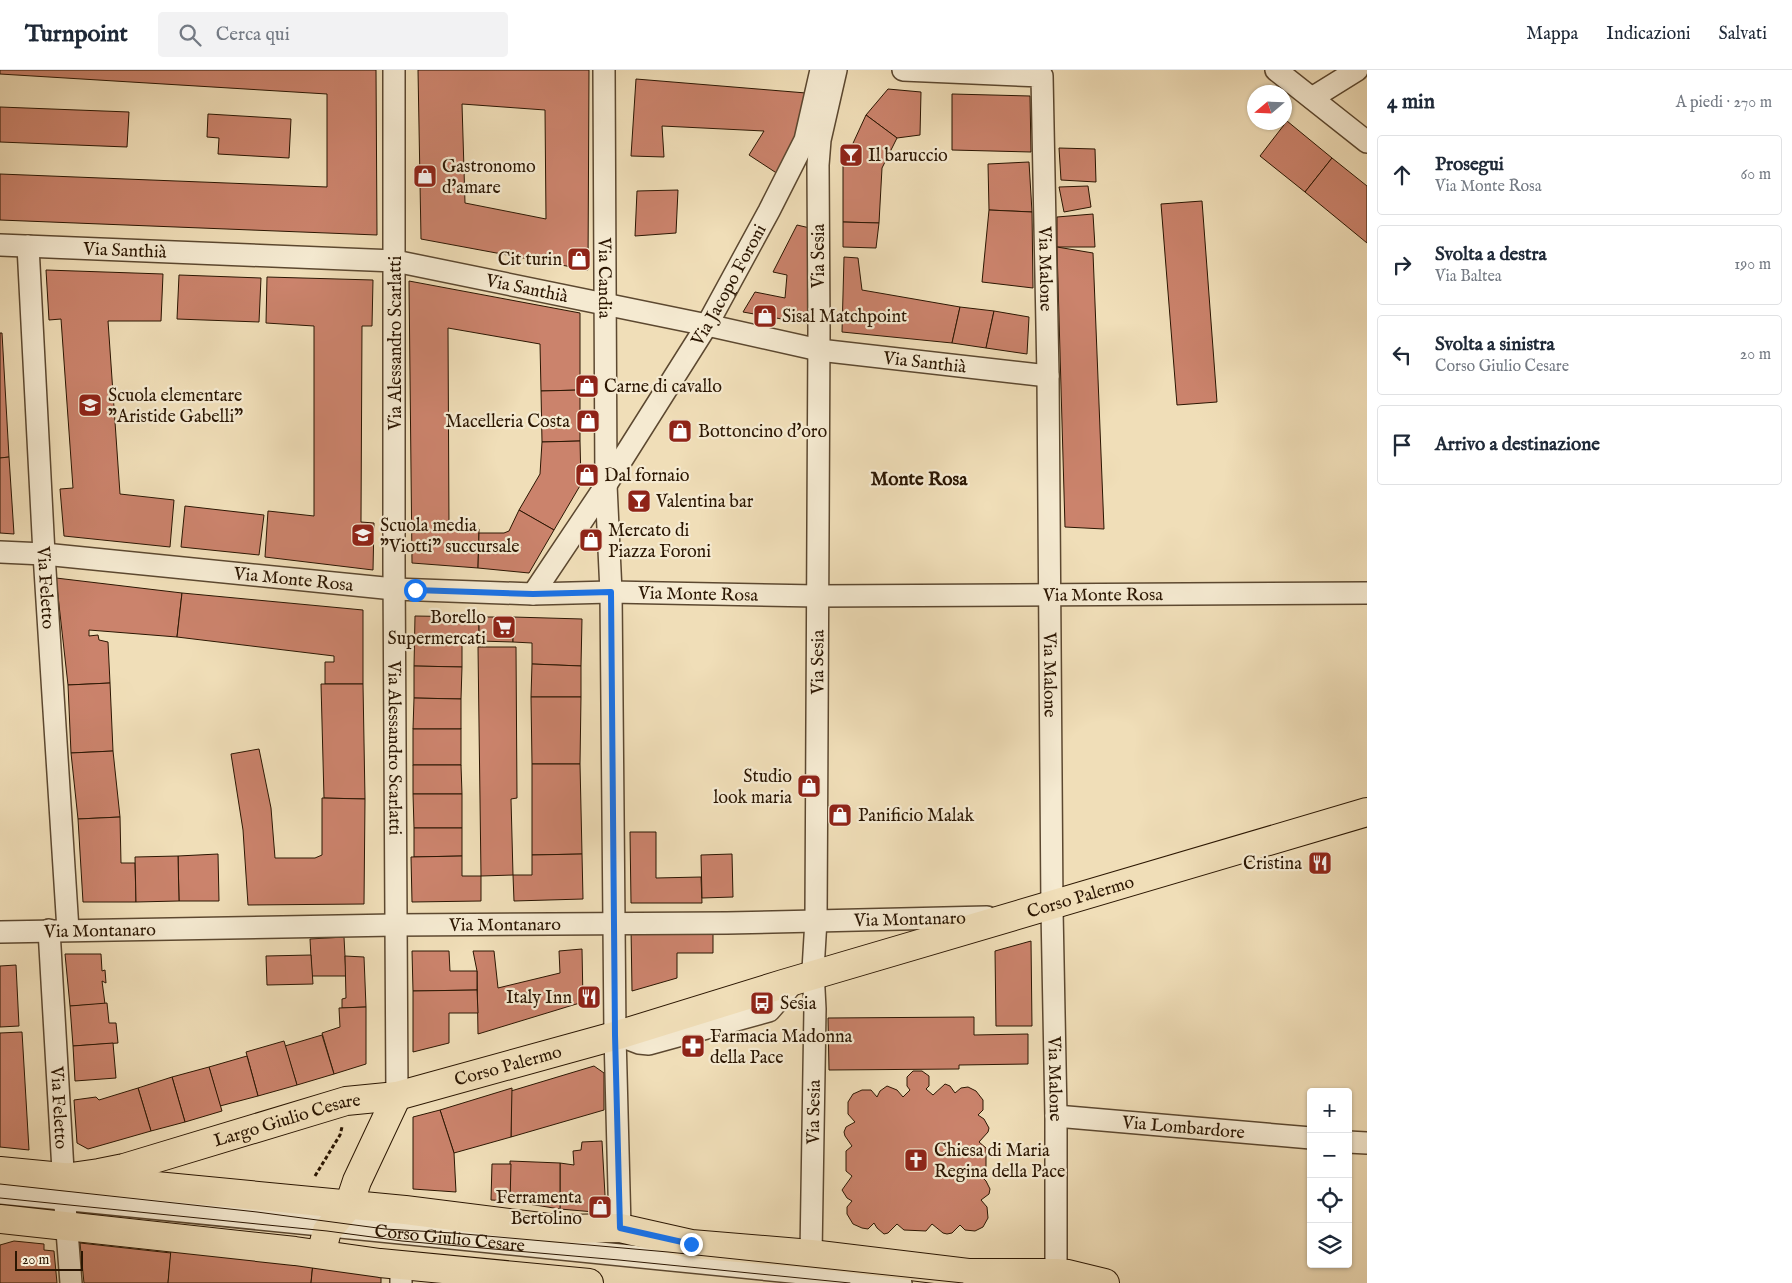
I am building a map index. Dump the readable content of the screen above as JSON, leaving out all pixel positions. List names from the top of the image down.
{
  "streets": {
    "main road": ["Corso Palermo", "Largo Giulio Cesare", "Corso Giulio Cesare"],
    "street": [
      "Via Santhià",
      "Via Sesia",
      "Via Malone",
      "Via Candia",
      "Via Jacopo Foroni",
      "Via Alessandro Scarlatti",
      "Via Monte Rosa",
      "Via Feletto",
      "Via Montanaro",
      "Via Lombardore"
    ]
  },
  "crossings": [
    ["Via Santhià", "Via Sesia"],
    ["Via Santhià", "Via Malone"],
    ["Via Santhià", "Via Candia"],
    ["Via Santhià", "Via Jacopo Foroni"],
    ["Via Santhià", "Via Alessandro Scarlatti"],
    ["Via Santhià", "Via Feletto"],
    ["Via Sesia", "Via Monte Rosa"],
    ["Via Sesia", "Corso Palermo"],
    ["Via Sesia", "Via Montanaro"],
    ["Via Sesia", "Corso Giulio Cesare"],
    ["Via Malone", "Via Monte Rosa"],
    ["Via Malone", "Corso Palermo"],
    ["Via Malone", "Via Lombardore"],
    ["Via Malone", "Corso Giulio Cesare"],
    ["Via Candia", "Via Jacopo Foroni"],
    ["Via Candia", "Via Monte Rosa"],
    ["Via Candia", "Corso Palermo"],
    ["Via Candia", "Via Montanaro"],
    ["Via Candia", "Corso Giulio Cesare"],
    ["Via Jacopo Foroni", "Via Monte Rosa"],
    ["Via Alessandro Scarlatti", "Via Monte Rosa"],
    ["Via Alessandro Scarlatti", "Corso Palermo"],
    ["Via Alessandro Scarlatti", "Via Montanaro"],
    ["Via Alessandro Scarlatti", "Largo Giulio Cesare"],
    ["Via Monte Rosa", "Via Feletto"],
    ["Via Feletto", "Via Montanaro"],
    ["Via Feletto", "Largo Giulio Cesare"],
    ["Via Feletto", "Corso Giulio Cesare"],
    ["Corso Palermo", "Via Montanaro"],
    ["Corso Palermo", "Largo Giulio Cesare"],
    ["Largo Giulio Cesare", "Corso Giulio Cesare"]
  ],
  "districts": ["Monte Rosa"],
  "places": {
    "bar": ["Il baruccio", "Valentina bar"],
    "shop": [
      "Gastronomo d'amare",
      "Cit turin",
      "Sisal Matchpoint",
      "Carne di cavallo",
      "Macelleria Costa",
      "Bottoncino d'oro",
      "Dal fornaio",
      "Mercato di Piazza Foroni",
      "Studio look maria",
      "Panificio Malak",
      "Ferramenta Bertolino"
    ],
    "school or university": ["Scuola elementare \"Aristide Gabelli\"", "Scuola media \"Viotti\" succursale"],
    "supermarket": ["Borello Supermercati"],
    "restaurant": ["Cristina", "Italy Inn"],
    "bus stop": ["Sesia"],
    "pharmacy": ["Farmacia Madonna della Pace"],
    "church": ["Chiesa di Maria Regina della Pace"]
  },
  "scale_bar": "20 m",
  "north": "left",
  "page": {
    "header": "Turnpoint",
    "search": "Cerca qui",
    "nav": ["Mappa", "Indicazioni", "Salvati"],
    "heading": ["4 min", "A piedi · 270 m"],
    "list": [
      ["Prosegui", "Via Monte Rosa", "60 m"],
      ["Svolta a destra", "Via Baltea", "190 m"],
      ["Svolta a sinistra", "Corso Giulio Cesare", "20 m"],
      "Arrivo a destinazione"
    ],
    "map_buttons": ["+", "−"],
    "scale": "20 m"
  }
}
